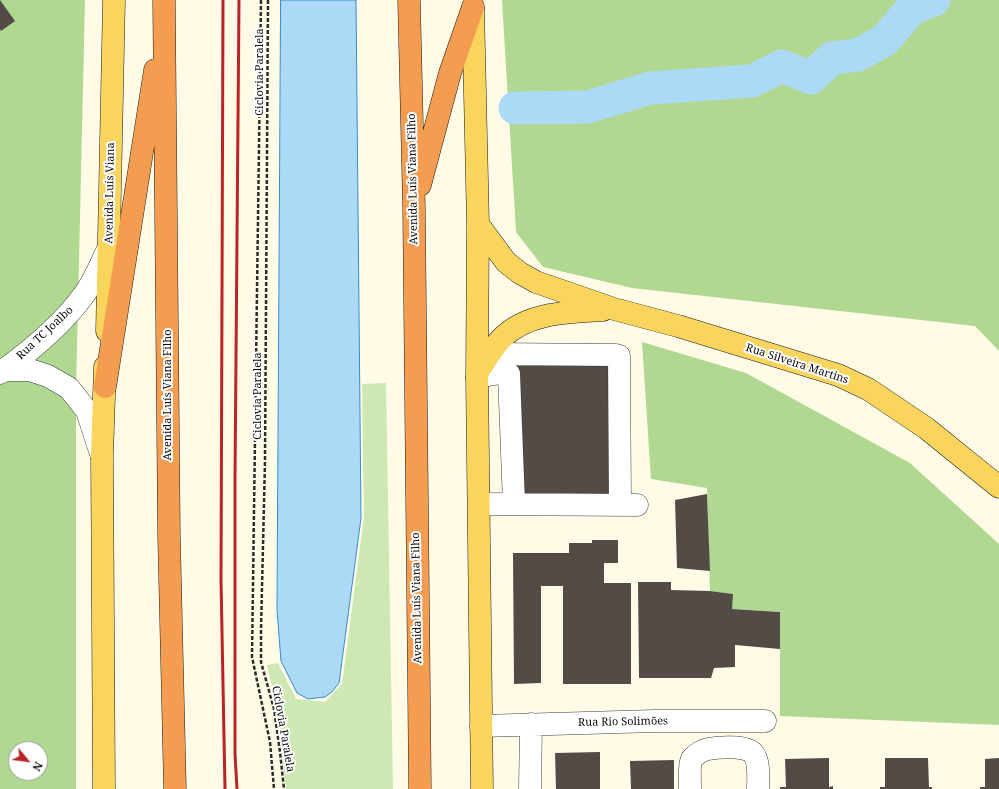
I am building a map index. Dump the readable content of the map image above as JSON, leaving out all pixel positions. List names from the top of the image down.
{
  "streets": {
    "highway": ["Avenida Luís Viana Filho"],
    "main road": ["Avenida Luís Viana", "Rua Silveira Martins"],
    "street": ["Rua TC Joalbo", "Rua Rio Solimões"],
    "path": ["Ciclovia Paralela"]
  },
  "crossings": [
    ["Avenida Luís Viana", "Rua TC Joalbo"]
  ],
  "north": "bottom right"
}
